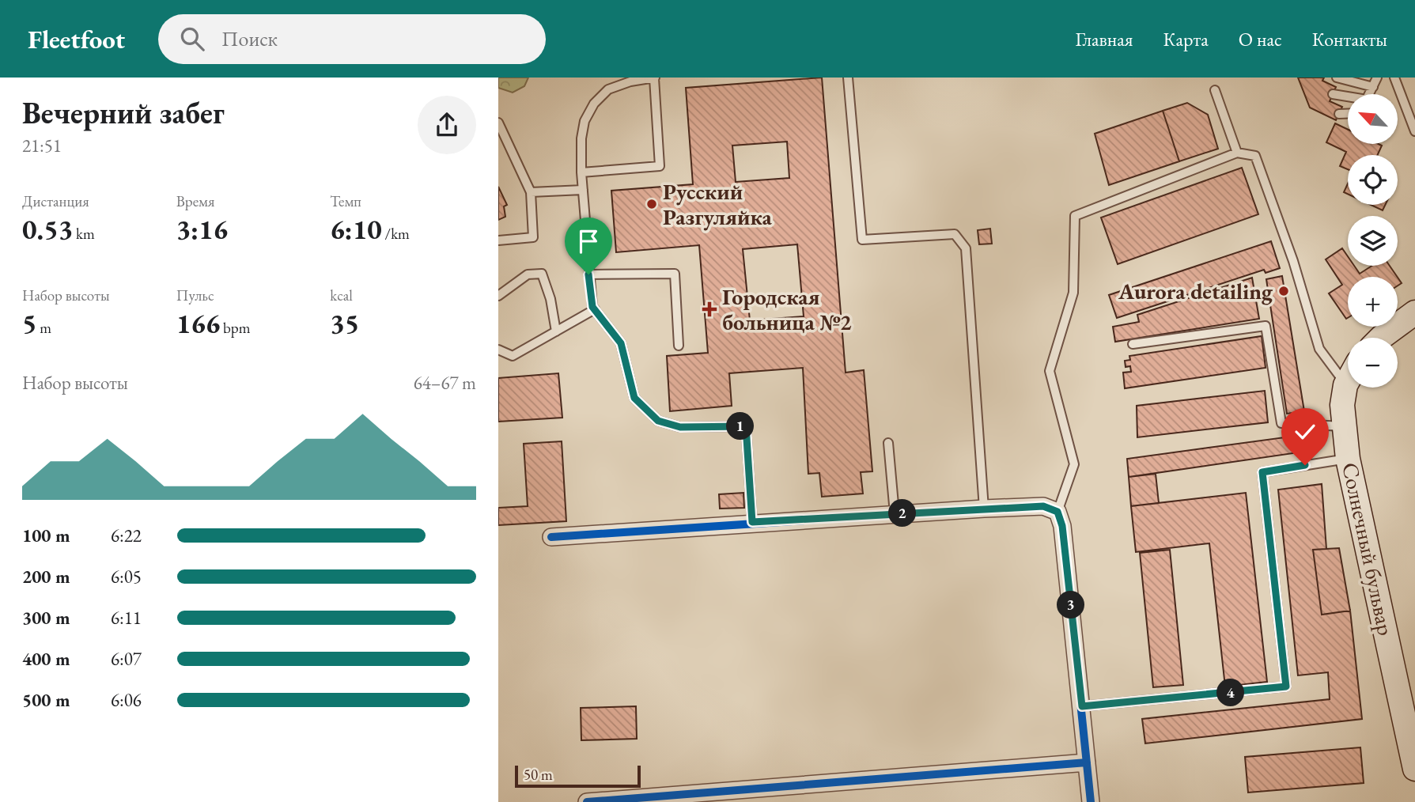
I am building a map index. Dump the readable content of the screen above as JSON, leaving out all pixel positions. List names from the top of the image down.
{
  "streets": {
    "main road": ["Солнечный бульвар"]
  },
  "places": {
    "other": ["Русский Разгуляйка", "Aurora detailing"],
    "health": ["Городская больница №2"]
  },
  "scale_bar": "50 m",
  "north": "top left",
  "page": {
    "header": "Fleetfoot",
    "search": "Поиск",
    "nav": [
      "Главная",
      "Карта",
      "О нас",
      "Контакты"
    ],
    "heading": ["Вечерний забег", "21:51"],
    "map_buttons": ["+", "−"],
    "stats": [
      ["Дистанция", "0.53 km"],
      ["Время", "3:16"],
      ["Темп", "6:10 /km"],
      ["Набор высоты", "5 m"],
      ["Пульс", "166 bpm"],
      ["kcal", "35"]
    ],
    "chart": ["Набор высоты", "64–67 m"],
    "pins": [
      "1",
      "2",
      "3",
      "4"
    ],
    "list": [
      {
        "name": "100 m",
        "note": "6:22"
      },
      {
        "name": "200 m",
        "note": "6:05"
      },
      {
        "name": "300 m",
        "note": "6:11"
      },
      {
        "name": "400 m",
        "note": "6:07"
      },
      {
        "name": "500 m",
        "note": "6:06"
      }
    ],
    "scale": "50 m"
  }
}
